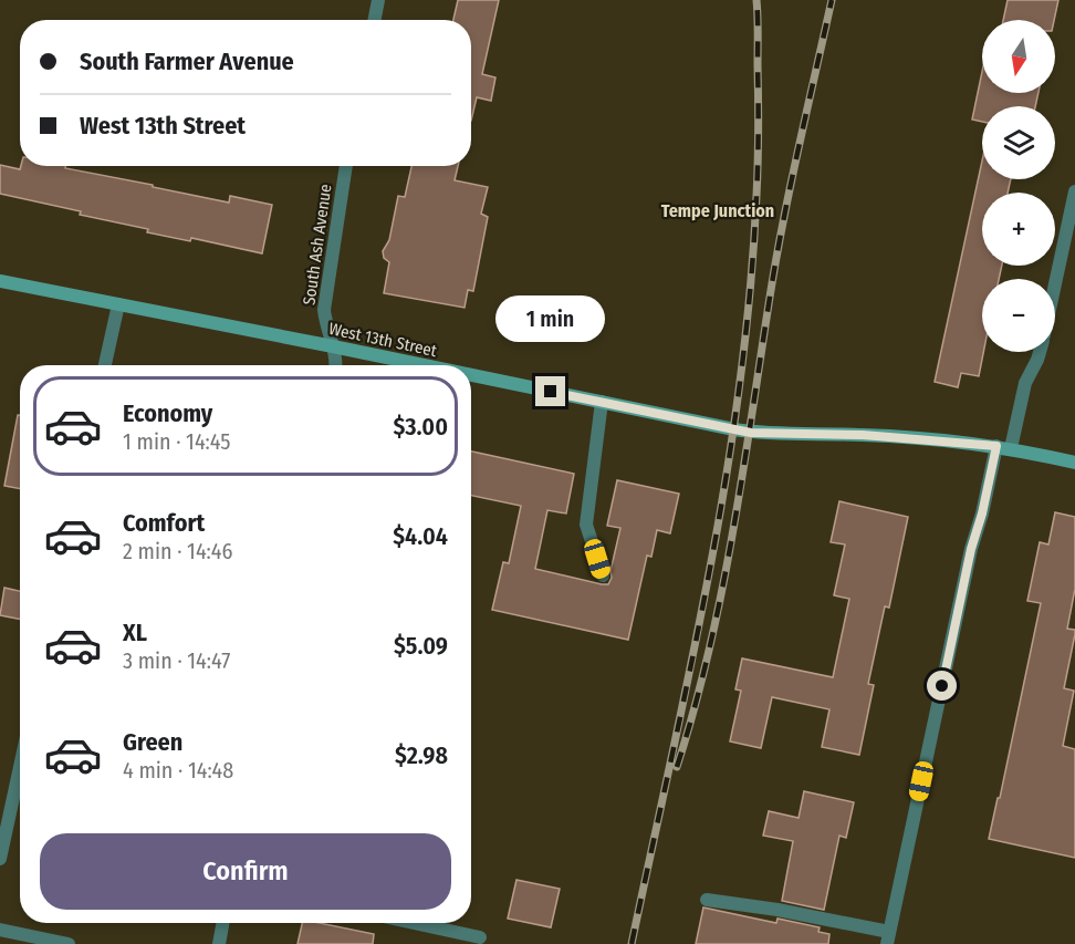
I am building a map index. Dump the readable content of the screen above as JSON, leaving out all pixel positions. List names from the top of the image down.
{
  "streets": {
    "street": ["South Ash Avenue", "West 13th Street"]
  },
  "crossings": [
    ["South Ash Avenue", "West 13th Street"]
  ],
  "districts": ["Tempe Junction"],
  "north": "bottom",
  "page": {
    "map_buttons": ["+", "−"],
    "banner": ["South Farmer Avenue", "West 13th Street"],
    "bubble": "1 min",
    "list": [
      {
        "name": "Economy",
        "note": "1 min · 14:45",
        "value": "$3.00"
      },
      {
        "name": "Comfort",
        "note": "2 min · 14:46",
        "value": "$4.04"
      },
      {
        "name": "XL",
        "note": "3 min · 14:47",
        "value": "$5.09"
      },
      {
        "name": "Green",
        "note": "4 min · 14:48",
        "value": "$2.98"
      }
    ],
    "buttons": "Confirm"
  }
}
